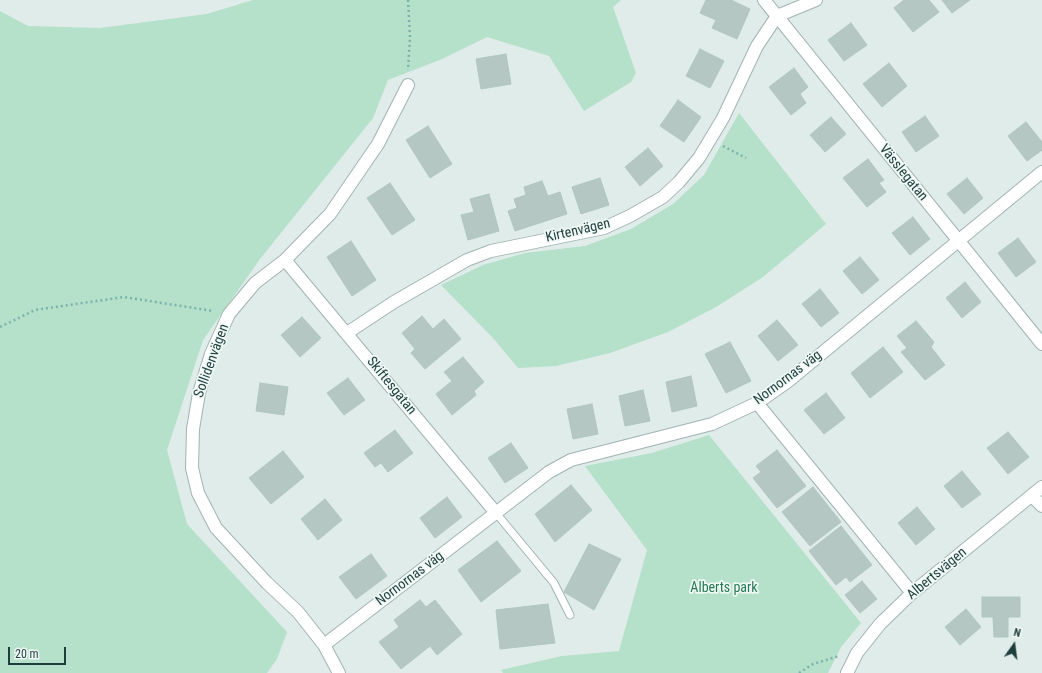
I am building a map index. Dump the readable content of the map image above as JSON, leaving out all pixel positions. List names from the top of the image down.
{
  "streets": {
    "street": [
      "Vässlegatan",
      "Kirtenvägen",
      "Sollidenvägen",
      "Nornornas väg",
      "Skiftesgatan",
      "Albertsvägen"
    ]
  },
  "crossings": [
    ["Vässlegatan", "Kirtenvägen"],
    ["Vässlegatan", "Nornornas väg"],
    ["Kirtenvägen", "Skiftesgatan"],
    ["Sollidenvägen", "Nornornas väg"],
    ["Sollidenvägen", "Skiftesgatan"],
    ["Nornornas väg", "Skiftesgatan"]
  ],
  "parks": ["Alberts park"],
  "scale_bar": "20 m",
  "north": "top"
}
